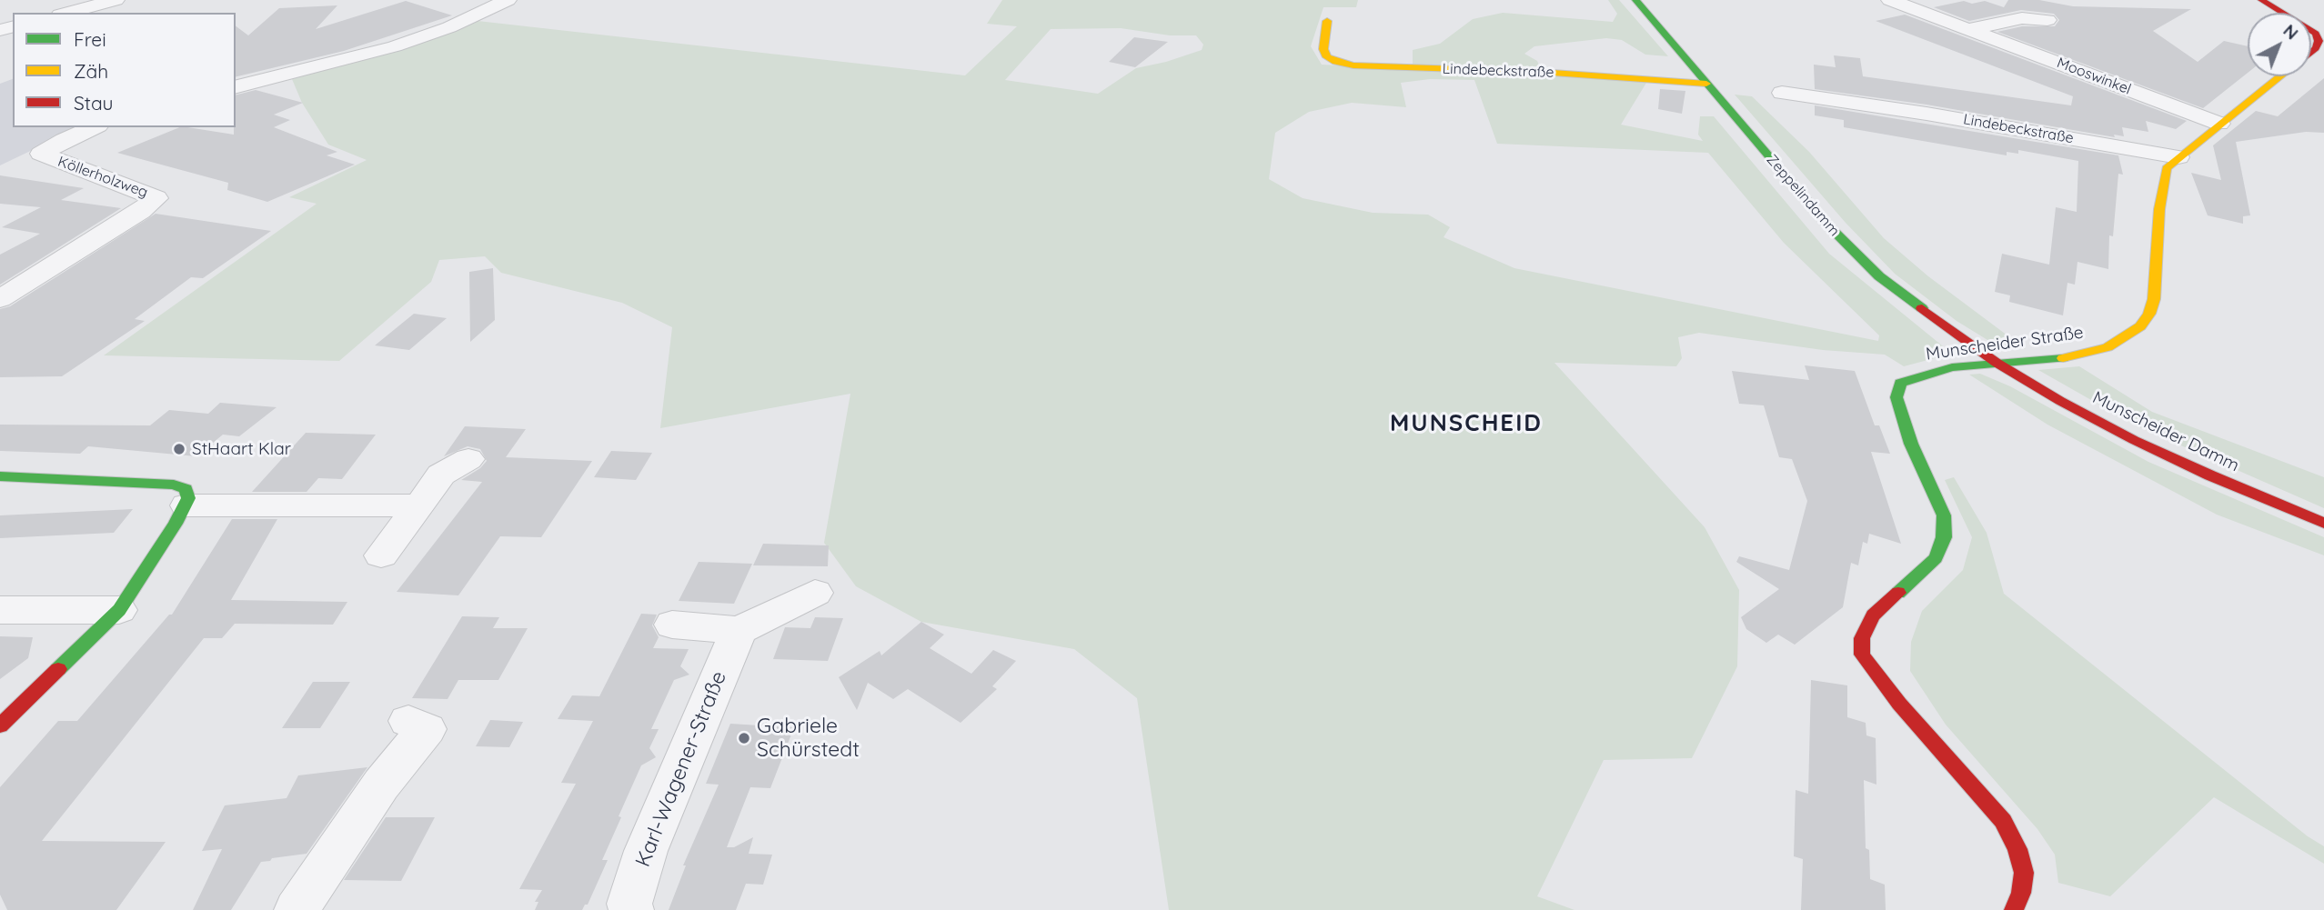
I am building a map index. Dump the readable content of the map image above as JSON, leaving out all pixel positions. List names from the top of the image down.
{
  "streets": {
    "street": [
      "Lindebeckstraße",
      "Mooswinkel",
      "Köllerholzweg",
      "Zeppelindamm",
      "Munscheider Straße",
      "Munscheider Damm",
      "Karl-Wagener-Straße"
    ]
  },
  "crossings": [
    ["Lindebeckstraße", "Zeppelindamm"],
    ["Lindebeckstraße", "Munscheider Straße"],
    ["Mooswinkel", "Munscheider Straße"],
    ["Zeppelindamm", "Munscheider Straße"],
    ["Zeppelindamm", "Munscheider Damm"],
    ["Munscheider Straße", "Munscheider Damm"]
  ],
  "districts": ["MUNSCHEID"],
  "places": ["StHaart Klar", "Gabriele Schürstedt"],
  "legend": ["Frei", "Zäh", "Stau"],
  "north": "top right"
}
